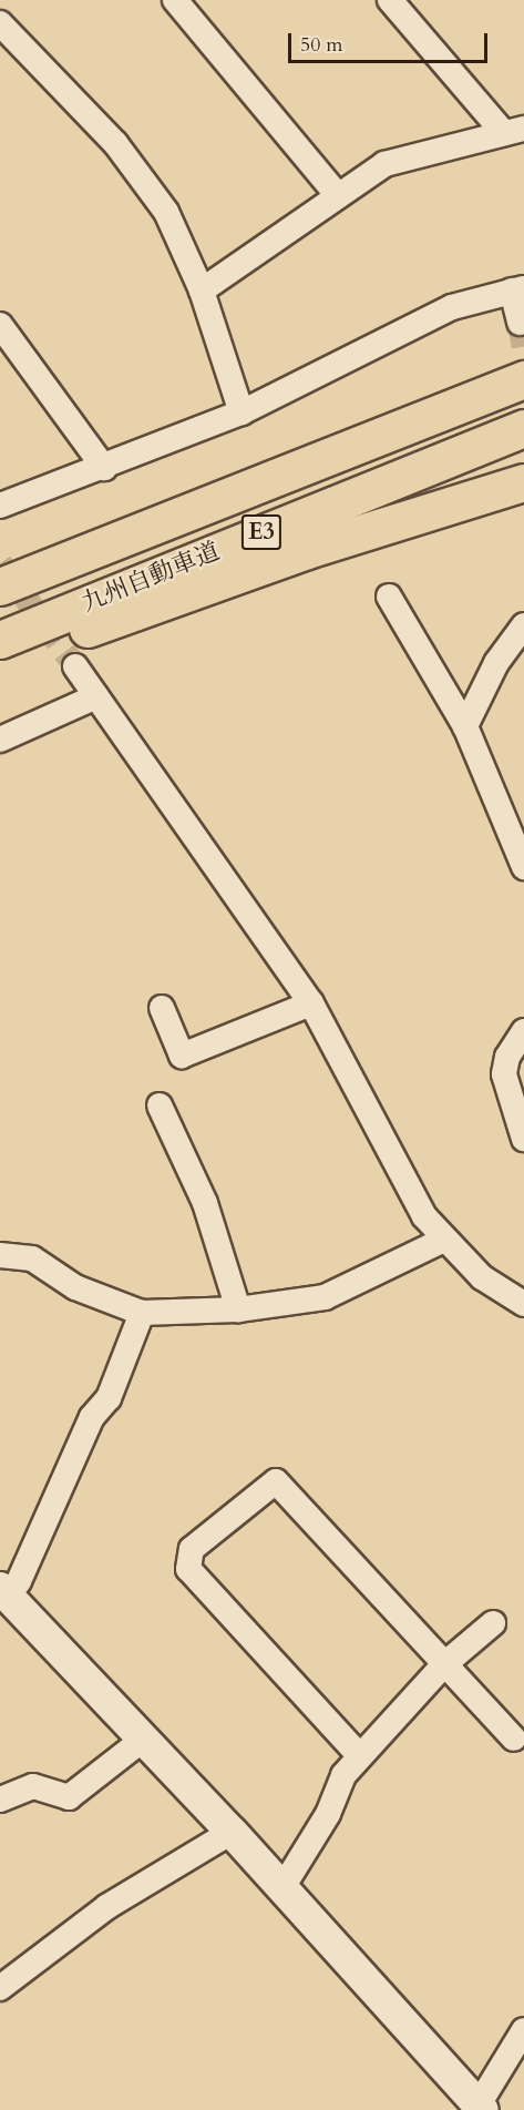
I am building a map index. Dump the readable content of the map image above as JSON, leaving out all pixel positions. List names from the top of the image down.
{
  "streets": {
    "highway": ["E3", "九州自動車道"]
  },
  "scale_bar": "50 m"
}
